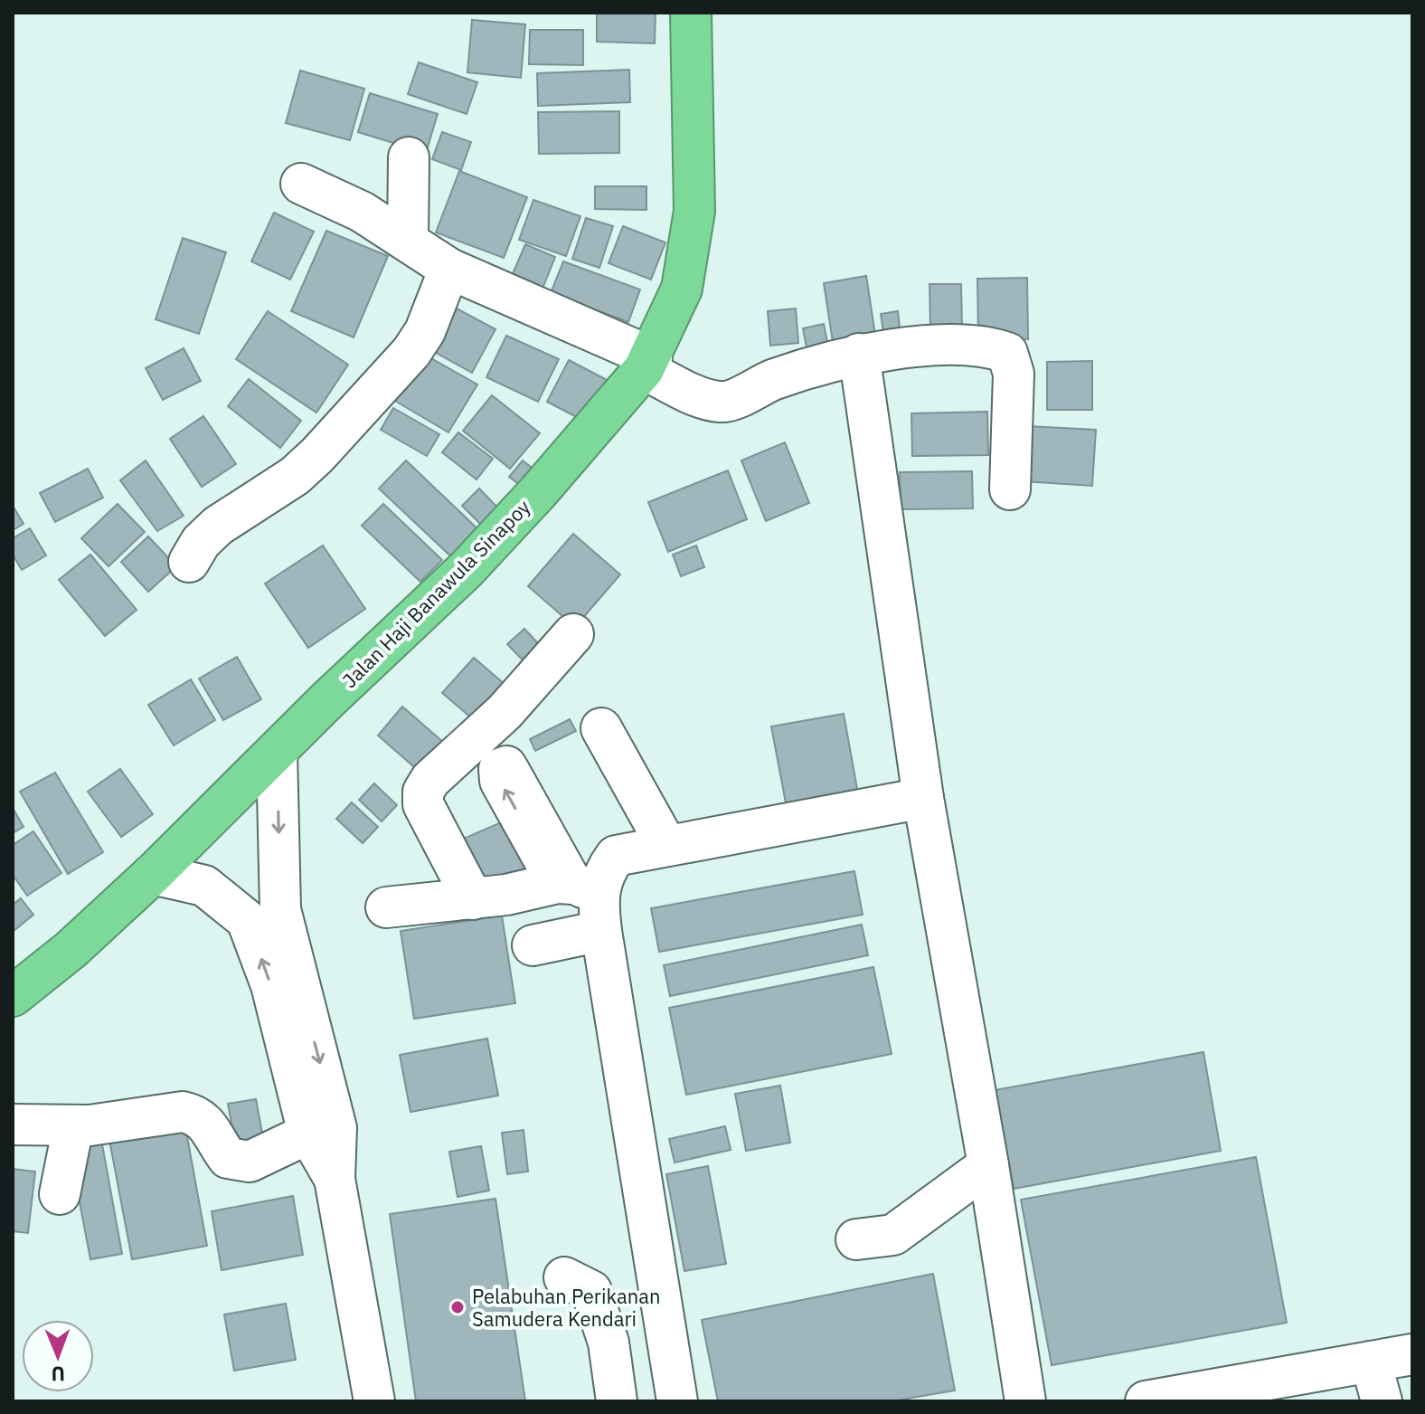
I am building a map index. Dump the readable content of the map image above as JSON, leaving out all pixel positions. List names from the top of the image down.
{
  "streets": {
    "highway": ["Jalan Haji Banawula Sinapoy"]
  },
  "places": ["Pelabuhan Perikanan Samudera Kendari"],
  "north": "bottom"
}
